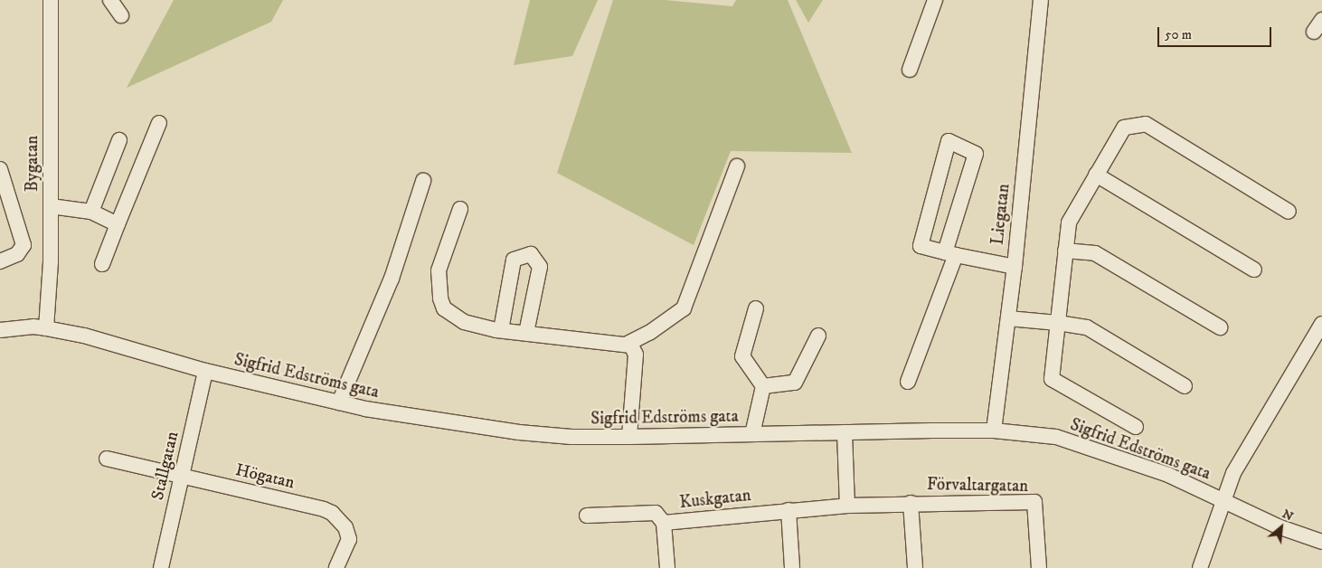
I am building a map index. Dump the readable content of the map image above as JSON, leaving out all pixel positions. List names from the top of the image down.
{
  "streets": {
    "street": [
      "Bygatan",
      "Liegatan",
      "Sigfrid Edströms gata",
      "Stallgatan",
      "Högatan",
      "Förvaltargatan",
      "Kuskgatan"
    ]
  },
  "crossings": [
    ["Bygatan", "Sigfrid Edströms gata"],
    ["Liegatan", "Sigfrid Edströms gata"],
    ["Sigfrid Edströms gata", "Stallgatan"],
    ["Stallgatan", "Högatan"],
    ["Förvaltargatan", "Kuskgatan"]
  ],
  "scale_bar": "50 m",
  "north": "top right"
}
